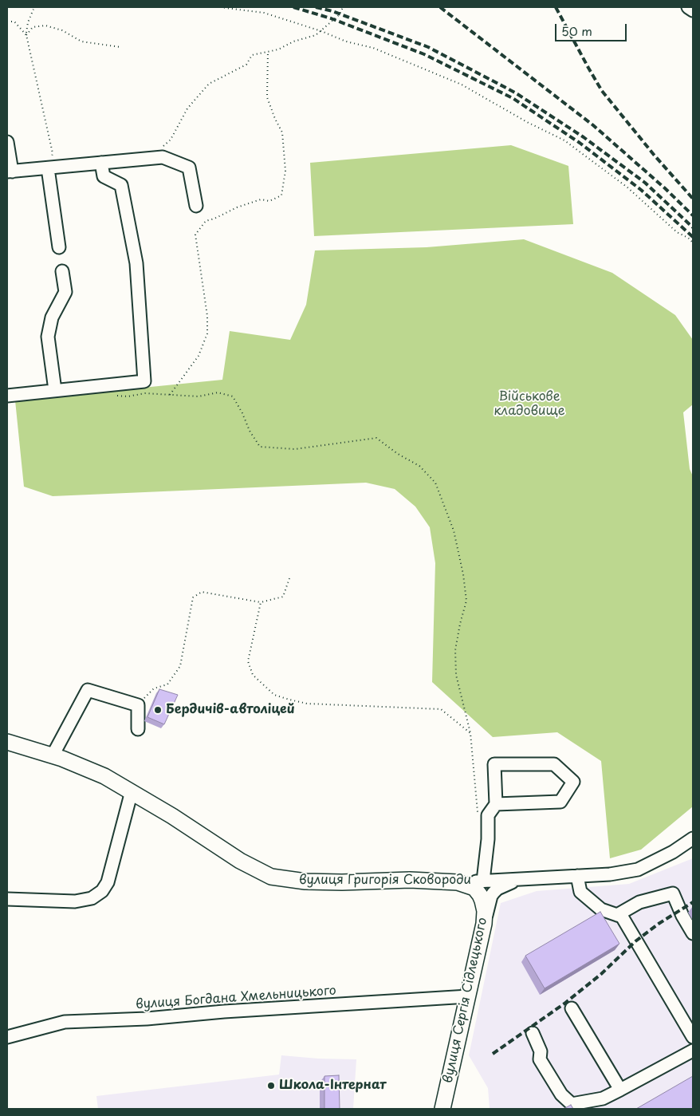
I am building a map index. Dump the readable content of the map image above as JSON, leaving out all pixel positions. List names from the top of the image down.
{
  "streets": {
    "main road": ["вулиця Григорія Сковороди", "вулиця Сергія Сідлецького"],
    "street": ["вулиця Богдана Хмельницького"]
  },
  "crossings": [
    ["вулиця Григорія Сковороди", "вулиця Сергія Сідлецького"],
    ["вулиця Богдана Хмельницького", "вулиця Сергія Сідлецького"]
  ],
  "parks": ["Військове кладовище"],
  "places": ["Бердичів-автоліцей", "Школа-Інтернат"],
  "scale_bar": "50 m"
}
